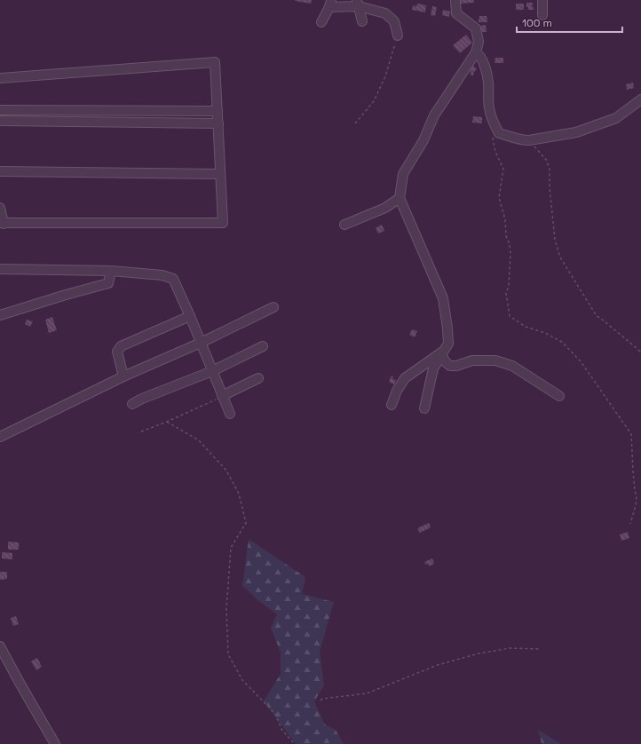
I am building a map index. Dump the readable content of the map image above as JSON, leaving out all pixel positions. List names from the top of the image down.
{
  "scale_bar": "100 m"
}
